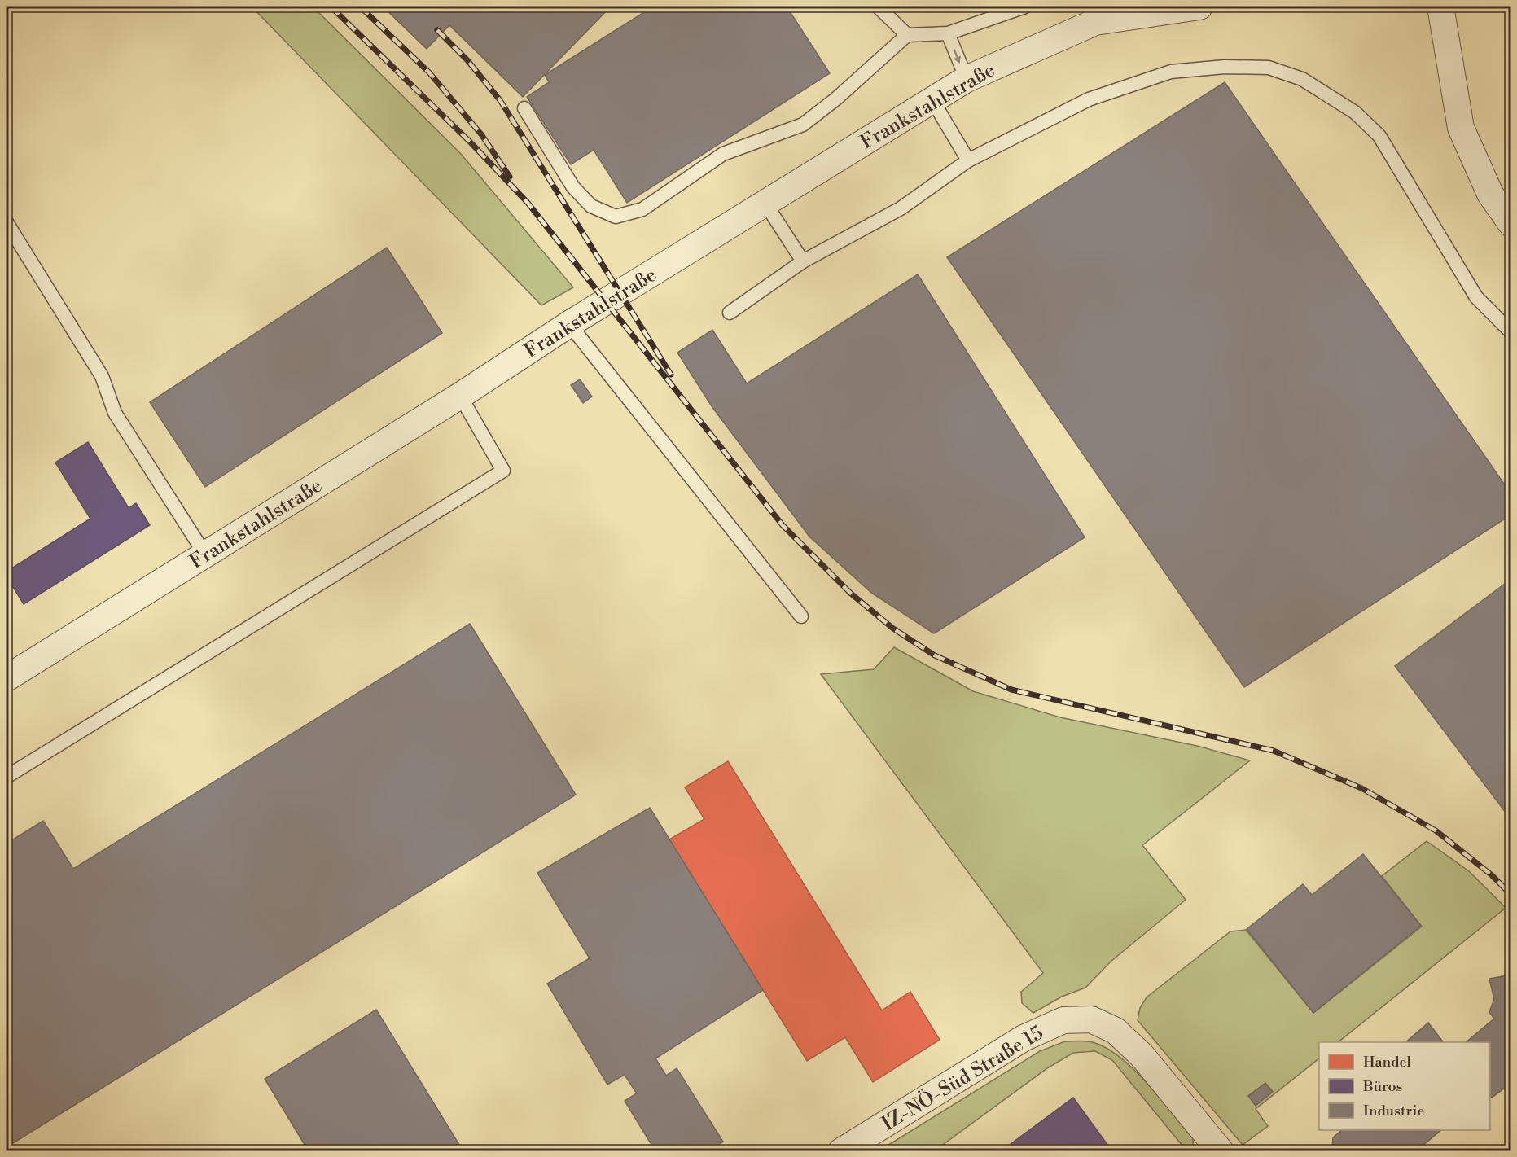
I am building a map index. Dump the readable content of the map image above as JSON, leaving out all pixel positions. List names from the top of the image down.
{
  "streets": {
    "street": ["Frankstahlstraße", "IZ-NÖ-Süd Straße 15"]
  },
  "legend": ["Handel", "Büros", "Industrie"]
}
